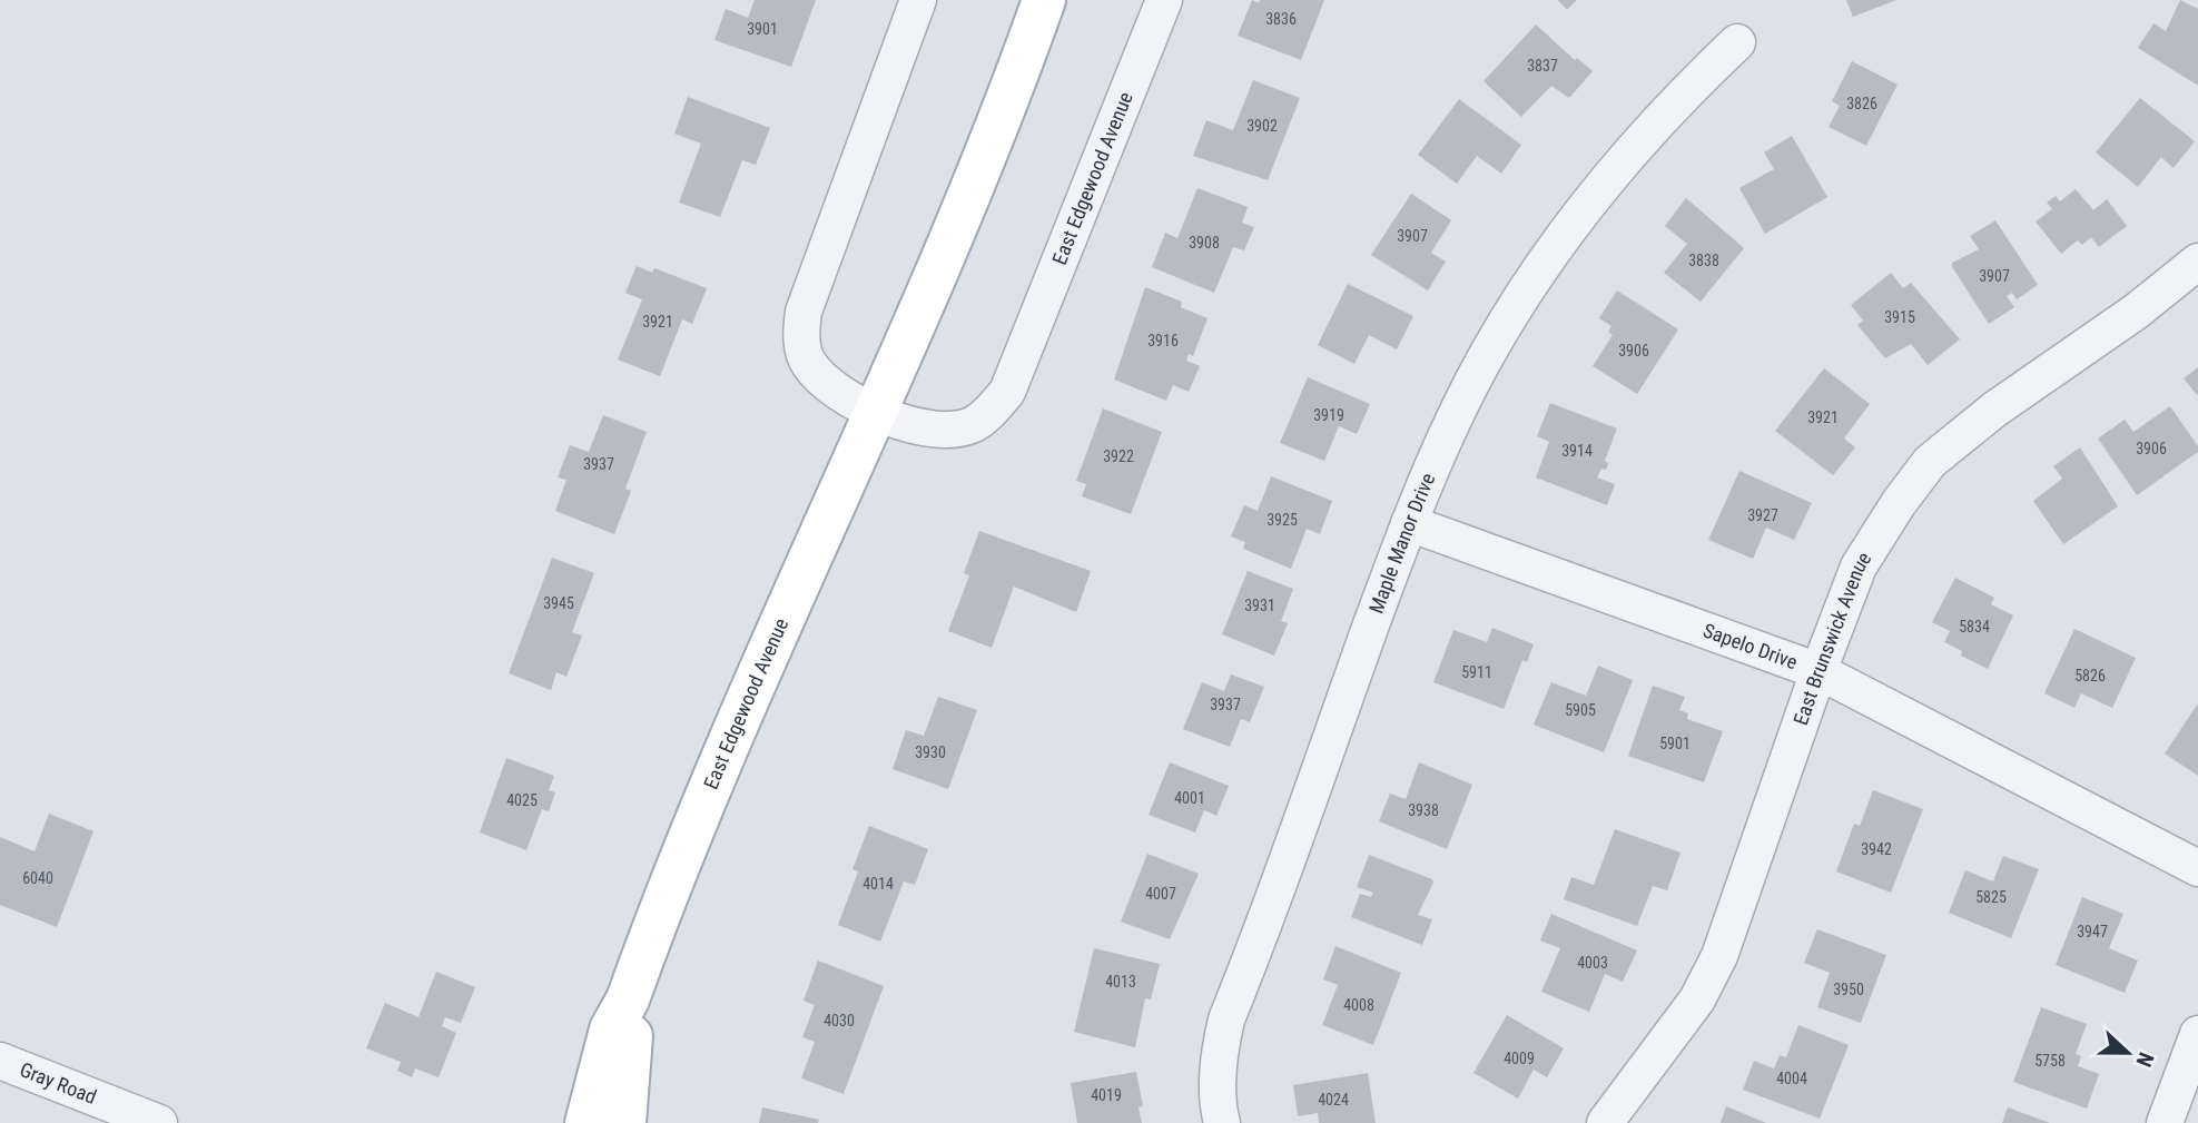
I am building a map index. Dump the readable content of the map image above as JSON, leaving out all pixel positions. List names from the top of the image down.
{
  "streets": {
    "main road": ["East Edgewood Avenue"],
    "street": [
      "Maple Manor Drive",
      "East Brunswick Avenue",
      "Sapelo Drive",
      "Gray Road"
    ]
  },
  "crossings": [
    ["Maple Manor Drive", "Sapelo Drive"],
    ["East Brunswick Avenue", "Sapelo Drive"]
  ],
  "house_numbers": [
    "3836",
    "3901",
    "3837",
    "3826",
    "3902",
    "3907",
    "3908",
    "3838",
    "3907",
    "3915",
    "3921",
    "3916",
    "3906",
    "3919",
    "3921",
    "3906",
    "3914",
    "3922",
    "3937",
    "3927",
    "3925",
    "3945",
    "3931",
    "5834",
    "5911",
    "5826",
    "3937",
    "5905",
    "5901",
    "3930",
    "4001",
    "4025",
    "3938",
    "3942",
    "6040",
    "4014",
    "4007",
    "5825",
    "3947",
    "4003",
    "4013",
    "3950",
    "4008",
    "4030",
    "4009",
    "5758",
    "4004",
    "4019",
    "4024"
  ],
  "north": "right"
}
